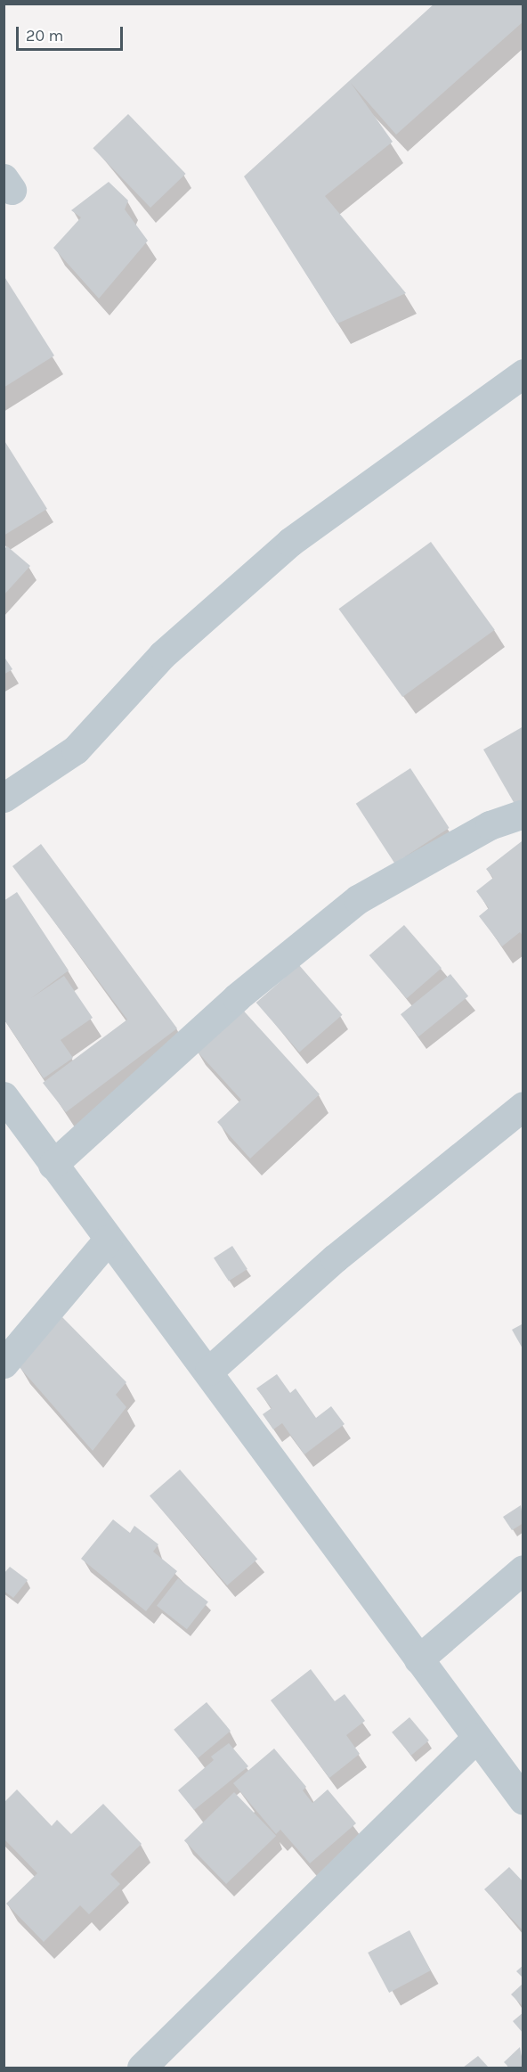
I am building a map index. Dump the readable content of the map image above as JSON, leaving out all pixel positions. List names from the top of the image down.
{
  "scale_bar": "20 m"
}
